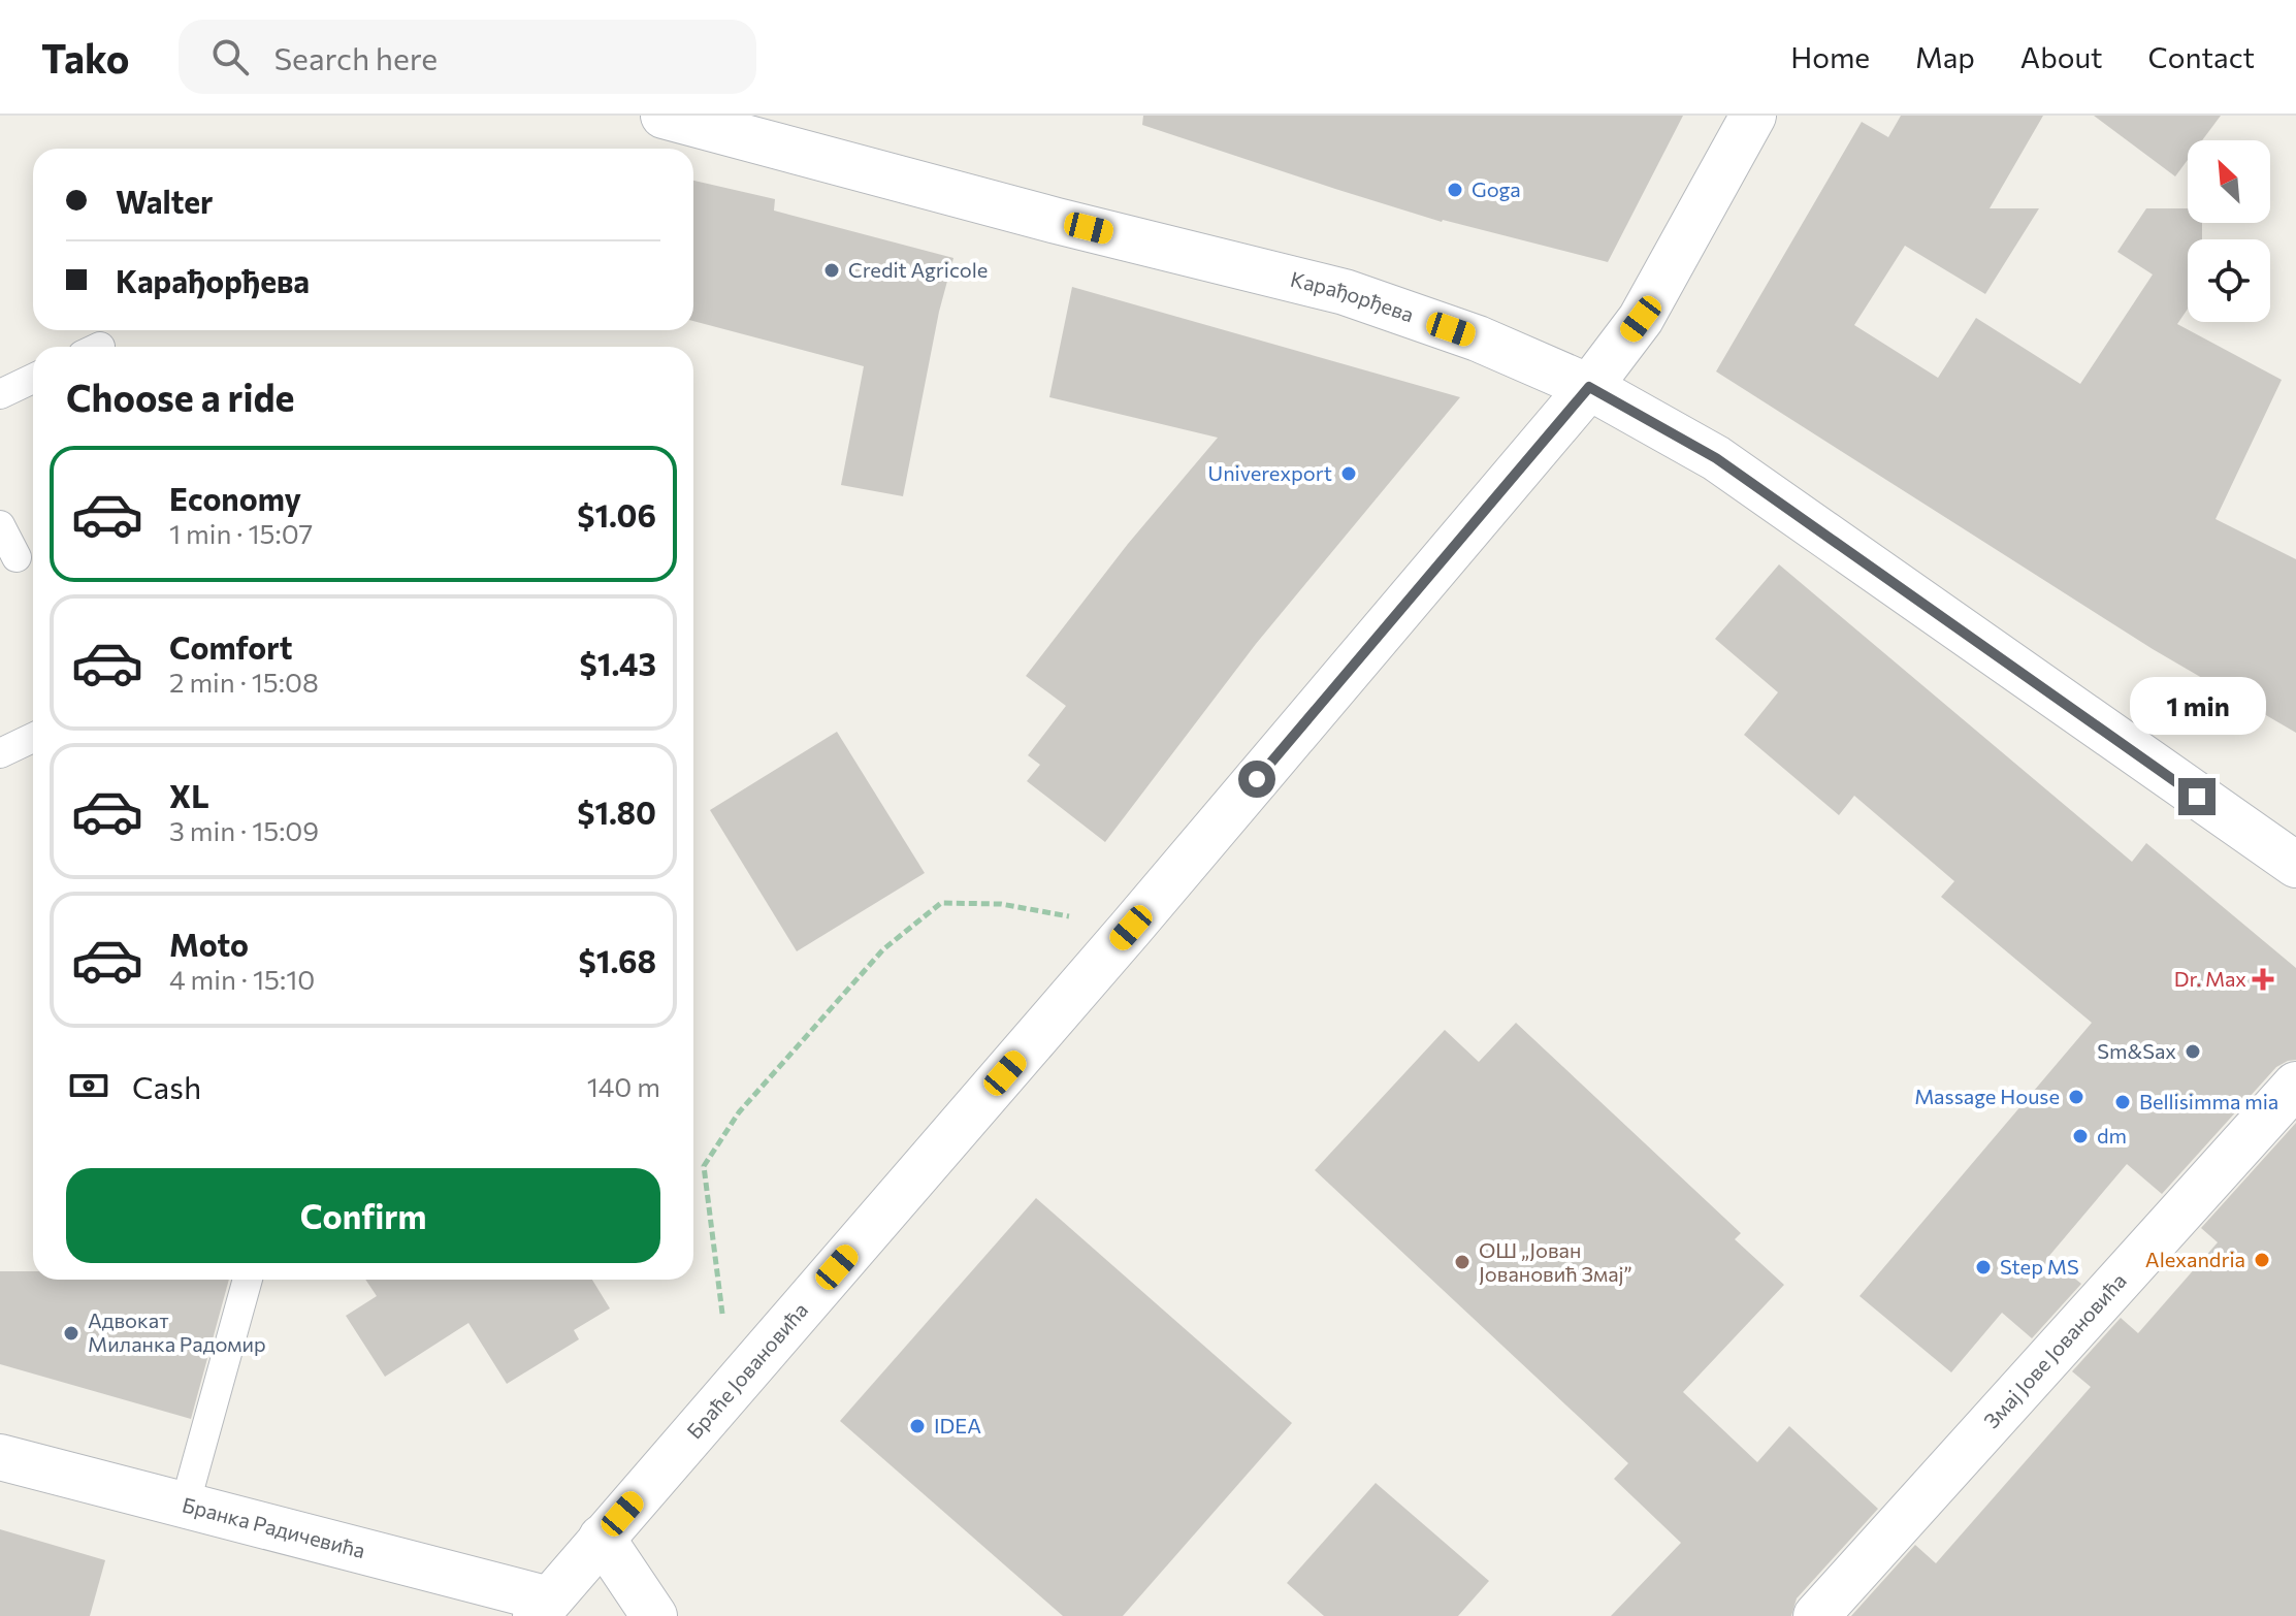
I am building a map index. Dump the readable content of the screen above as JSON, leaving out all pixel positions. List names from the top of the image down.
{
  "streets": {
    "street": [
      "Карађорђева",
      "Змај Јове Јовановића",
      "Браће Јовановића",
      "Бранка Радичевића"
    ]
  },
  "crossings": [
    ["Карађорђева", "Браће Јовановића"],
    ["Браће Јовановића", "Бранка Радичевића"]
  ],
  "places": {
    "other": [
      "Goga",
      "Credit Agricole",
      "Univerexport",
      "Sm&Sax",
      "Massage House",
      "Bellisimma mia",
      "dm",
      "Alexandria",
      "ОШ „Јован Јовановић Змај”",
      "Step MS",
      "Адвокат Миланка Радомир",
      "IDEA"
    ],
    "health": ["Dr. Max"]
  },
  "north": "top left",
  "page": {
    "header": "Tako",
    "search": "Search here",
    "nav": [
      "Home",
      "Map",
      "About",
      "Contact"
    ],
    "banner": ["Walter", "Карађорђева"],
    "heading": "Choose a ride",
    "list": [
      {
        "name": "Economy",
        "note": "1 min · 15:07",
        "value": "$1.06"
      },
      {
        "name": "Comfort",
        "note": "2 min · 15:08",
        "value": "$1.43"
      },
      {
        "name": "XL",
        "note": "3 min · 15:09",
        "value": "$1.80"
      },
      {
        "name": "Moto",
        "note": "4 min · 15:10",
        "value": "$1.68"
      }
    ],
    "bubble": "1 min",
    "pay": ["Cash", "140 m"],
    "buttons": "Confirm"
  }
}
